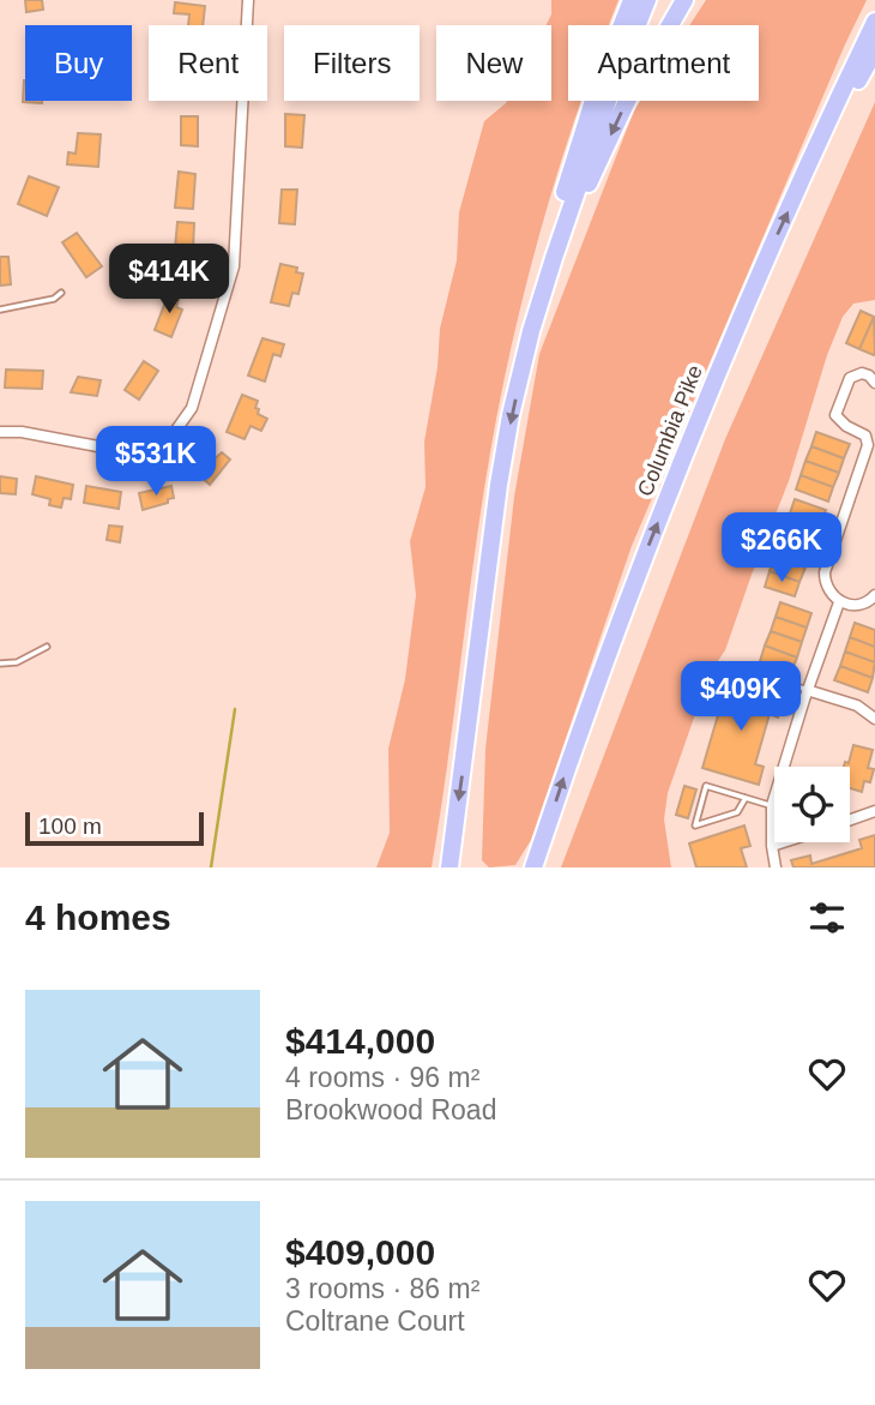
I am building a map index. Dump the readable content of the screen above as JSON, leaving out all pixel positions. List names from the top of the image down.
{
  "streets": {
    "highway": ["Columbia Pike"]
  },
  "scale_bar": "100 m",
  "page": {
    "chip": [
      "Buy",
      "Rent",
      "Filters",
      "New",
      "Apartment"
    ],
    "price": [
      "$414K",
      "$531K",
      "$266K",
      "$409K"
    ],
    "scale": "100 m",
    "heading": "4 homes",
    "list": [
      {
        "name": "$414,000",
        "note": "4 rooms · 96 m² · Brookwood Road"
      },
      {
        "name": "$409,000",
        "note": "3 rooms · 86 m² · Coltrane Court"
      }
    ]
  }
}
